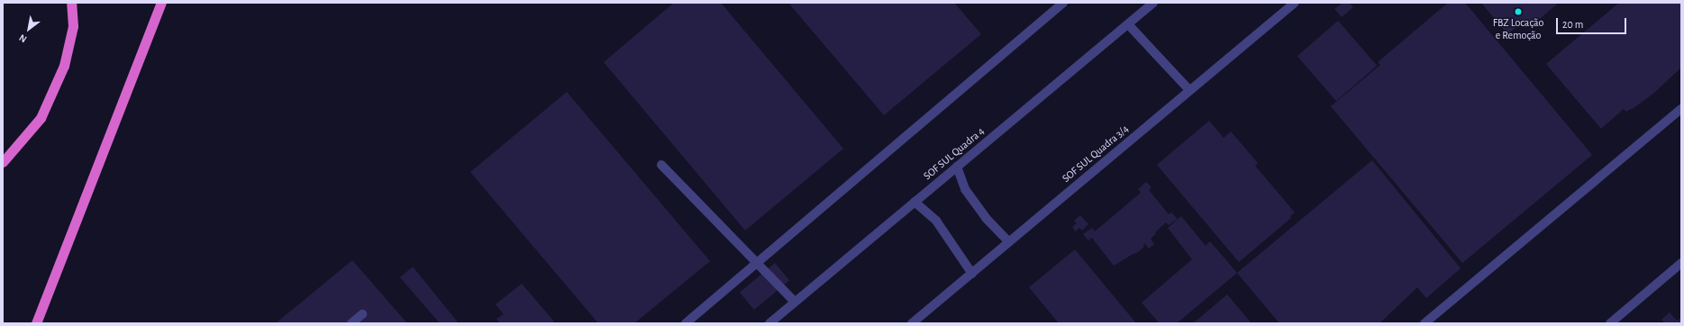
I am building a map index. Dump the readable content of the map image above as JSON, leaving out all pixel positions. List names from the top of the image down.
{
  "streets": {
    "street": ["SOF SUL Quadra 4", "SOF SUL Quadra 3/4"]
  },
  "places": ["FBZ Locação e Remoção"],
  "scale_bar": "20 m",
  "north": "bottom left"
}
